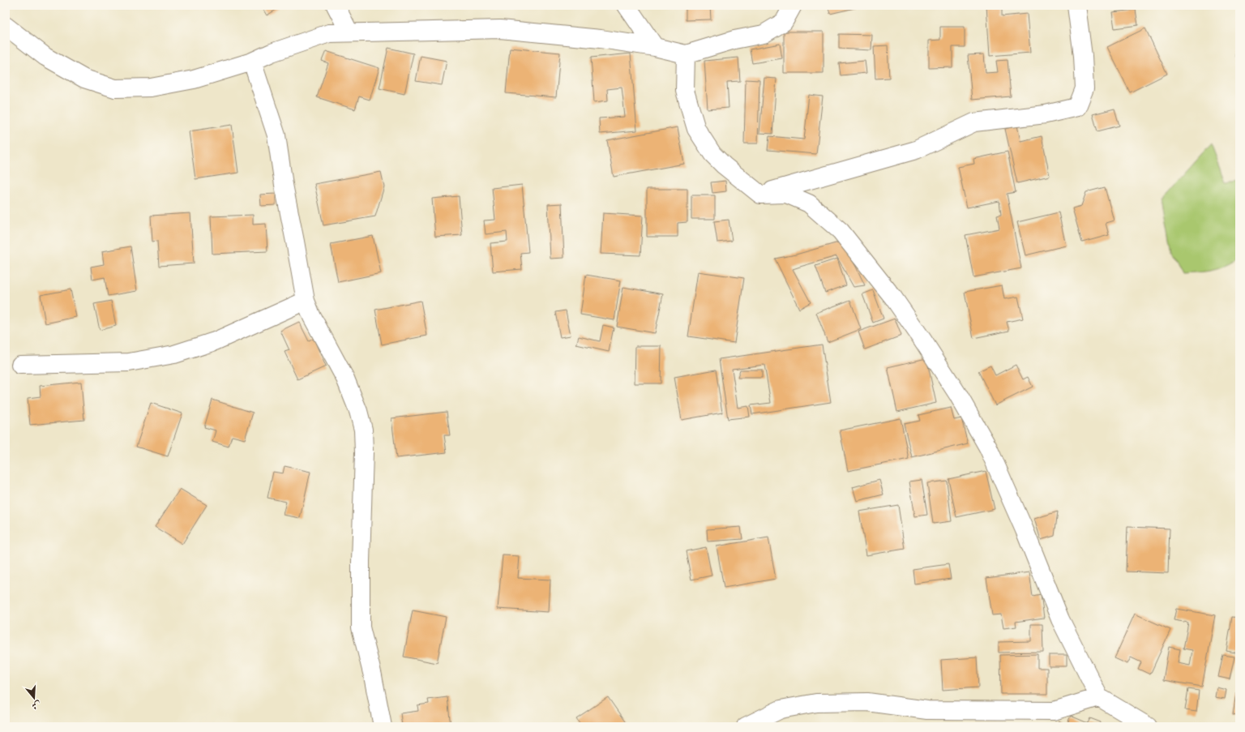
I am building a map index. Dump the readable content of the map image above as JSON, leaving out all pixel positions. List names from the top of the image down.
{
  "north": "bottom"
}
